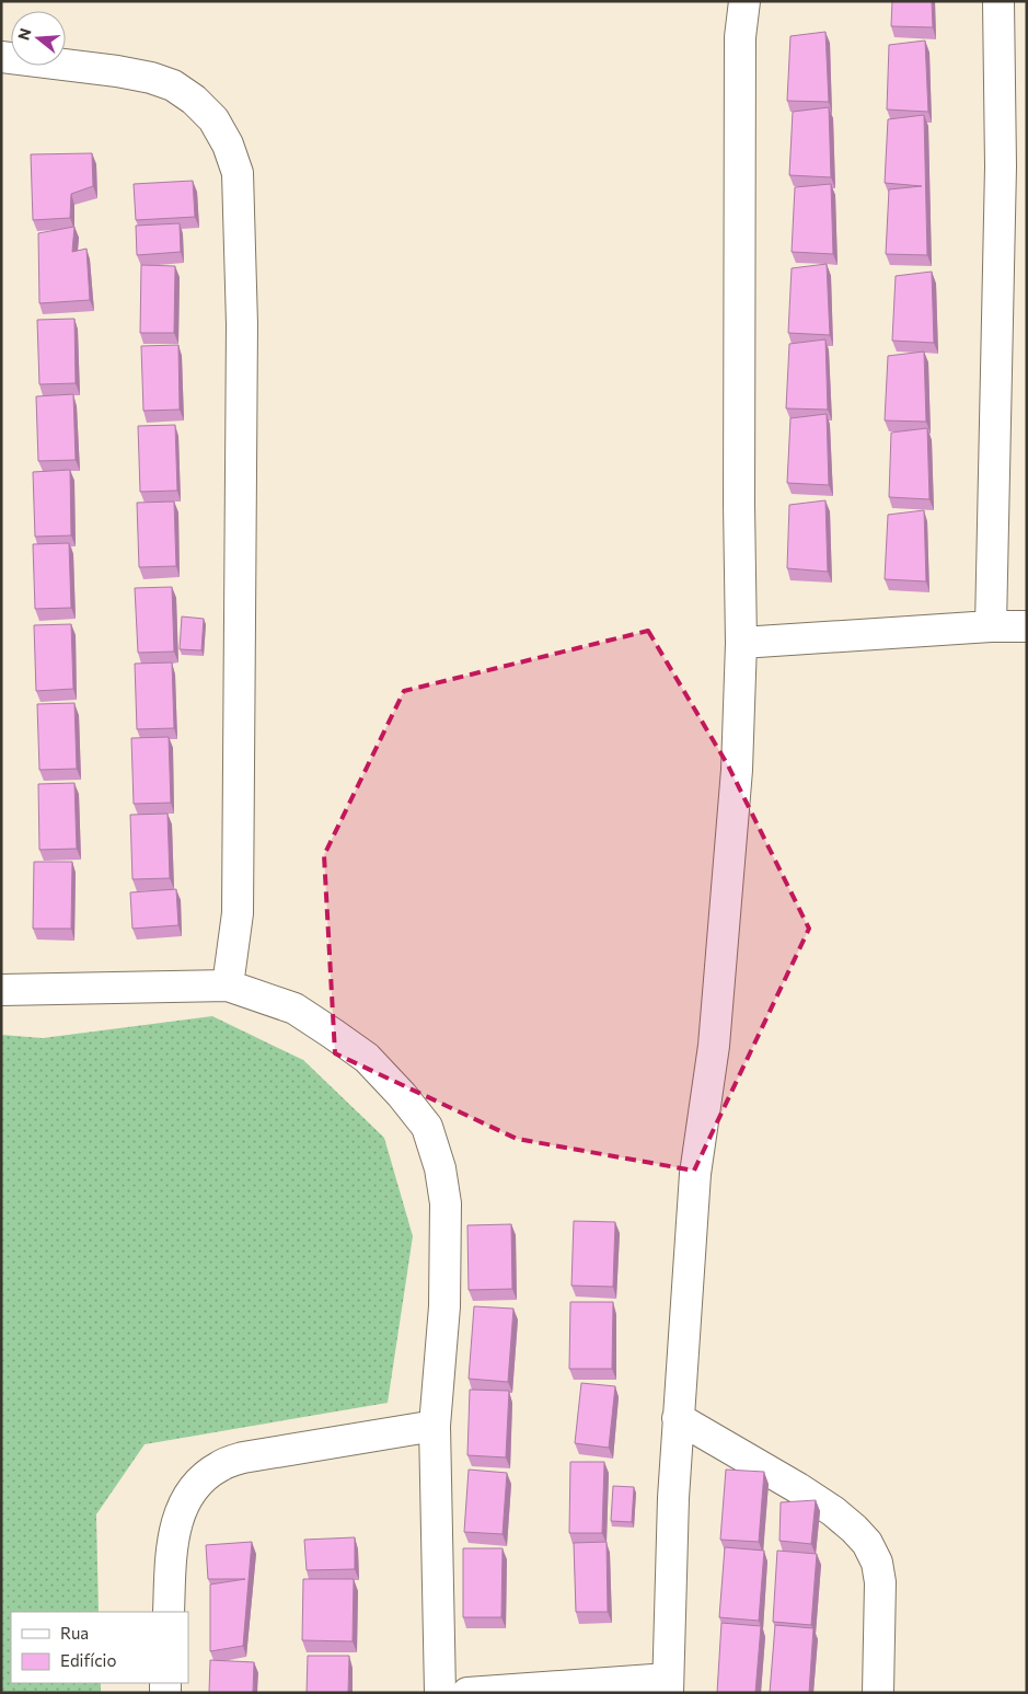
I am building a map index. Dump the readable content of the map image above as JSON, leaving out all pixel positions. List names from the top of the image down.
{
  "legend": ["Rua", "Edifício"],
  "north": "left"
}
